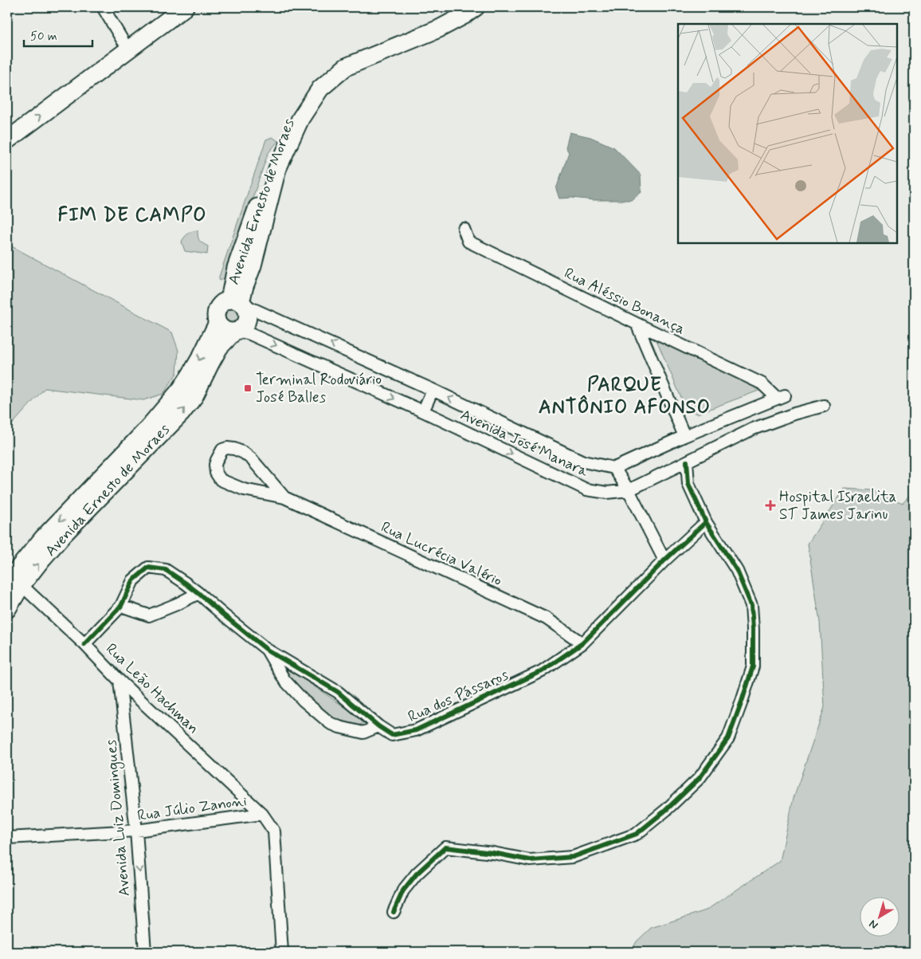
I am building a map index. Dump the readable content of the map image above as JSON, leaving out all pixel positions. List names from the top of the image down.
{
  "streets": {
    "main road": ["Avenida Ernesto de Moraes"],
    "street": [
      "Rua Aléssio Bonança",
      "Avenida José Manara",
      "Rua Lucrécia Valério",
      "Rua Leão Hachman",
      "Rua dos Pássaros",
      "Rua Júlio Zanoni",
      "Avenida Luiz Domingues"
    ]
  },
  "crossings": [
    ["Avenida Ernesto de Moraes", "Avenida José Manara"],
    ["Avenida Ernesto de Moraes", "Rua Leão Hachman"],
    ["Rua Lucrécia Valério", "Rua dos Pássaros"],
    ["Rua Leão Hachman", "Rua dos Pássaros"],
    ["Rua Leão Hachman", "Rua Júlio Zanoni"],
    ["Rua Leão Hachman", "Avenida Luiz Domingues"],
    ["Rua Júlio Zanoni", "Avenida Luiz Domingues"]
  ],
  "one_way": ["Avenida Luiz Domingues"],
  "districts": ["FIM DE CAMPO", "PARQUE ANTÔNIO AFONSO"],
  "places": {
    "transit": ["Terminal Rodoviário José Balles"],
    "health": ["Hospital Israelita ST James Jarinu"]
  },
  "scale_bar": "50 m",
  "north": "bottom left"
}
